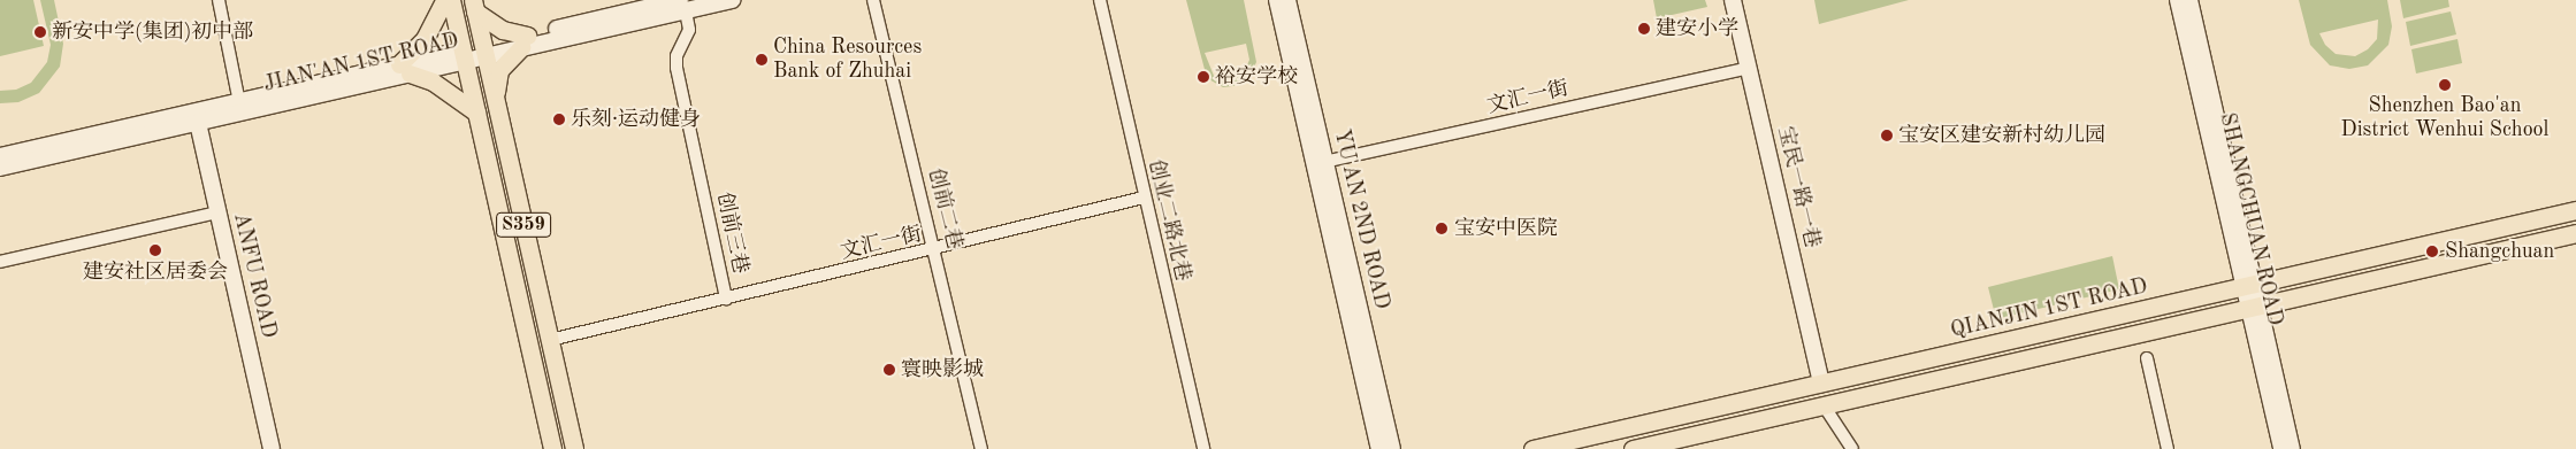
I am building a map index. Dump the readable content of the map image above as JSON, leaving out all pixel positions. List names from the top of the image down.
{
  "streets": {
    "main road": [
      "JIAN'AN 1ST ROAD",
      "宝民一路一巷",
      "YU'AN 2ND ROAD",
      "SHANGCHUAN ROAD",
      "S359",
      "ANFU ROAD",
      "QIANJIN 1ST ROAD"
    ],
    "street": [
      "文汇一街",
      "创前二巷",
      "创业二路北巷",
      "创前三巷"
    ]
  },
  "crossings": [
    ["JIAN'AN 1ST ROAD", "S359"],
    ["JIAN'AN 1ST ROAD", "创前三巷"],
    ["JIAN'AN 1ST ROAD", "ANFU ROAD"],
    ["文汇一街", "宝民一路一巷"],
    ["文汇一街", "创前二巷"],
    ["文汇一街", "YU'AN 2ND ROAD"],
    ["文汇一街", "创业二路北巷"],
    ["文汇一街", "S359"],
    ["文汇一街", "创前三巷"],
    ["宝民一路一巷", "QIANJIN 1ST ROAD"],
    ["SHANGCHUAN ROAD", "QIANJIN 1ST ROAD"]
  ],
  "places": [
    "建安小学",
    "新安中学(集团)初中部",
    "China Resources Bank of Zhuhai",
    "裕安学校",
    "Shenzhen Bao'an District Wenhui School",
    "乐刻·运动健身",
    "宝安区建安新村幼儿园",
    "宝安中医院",
    "建安社区居委会",
    "Shangchuan",
    "寰映影城"
  ]
}
